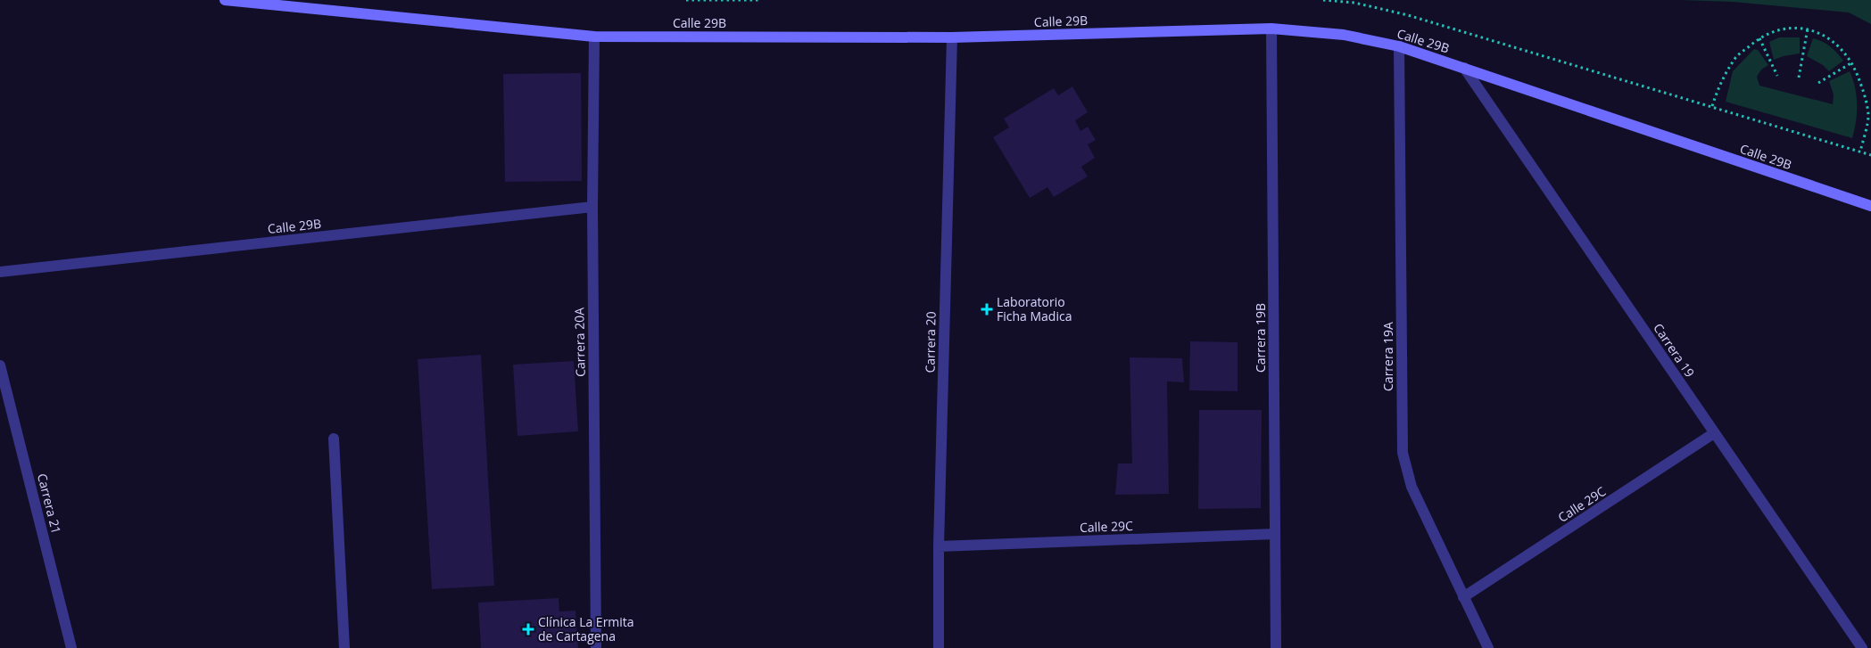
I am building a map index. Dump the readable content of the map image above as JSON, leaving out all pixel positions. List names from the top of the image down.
{
  "streets": {
    "main road": ["Calle 29B"],
    "street": [
      "Carrera 19B",
      "Carrera 20A",
      "Carrera 20",
      "Carrera 19",
      "Carrera 19A",
      "Carrera 21",
      "Calle 29C"
    ]
  },
  "crossings": [
    ["Calle 29B", "Carrera 19B"],
    ["Calle 29B", "Carrera 20A"],
    ["Calle 29B", "Carrera 20"],
    ["Calle 29B", "Carrera 19"],
    ["Calle 29B", "Carrera 19A"],
    ["Carrera 19B", "Calle 29C"],
    ["Carrera 20", "Calle 29C"],
    ["Carrera 19", "Calle 29C"],
    ["Carrera 19A", "Calle 29C"]
  ],
  "places": {
    "health": ["Laboratorio Ficha Madica", "Clínica La Ermita de Cartagena"]
  }
}
